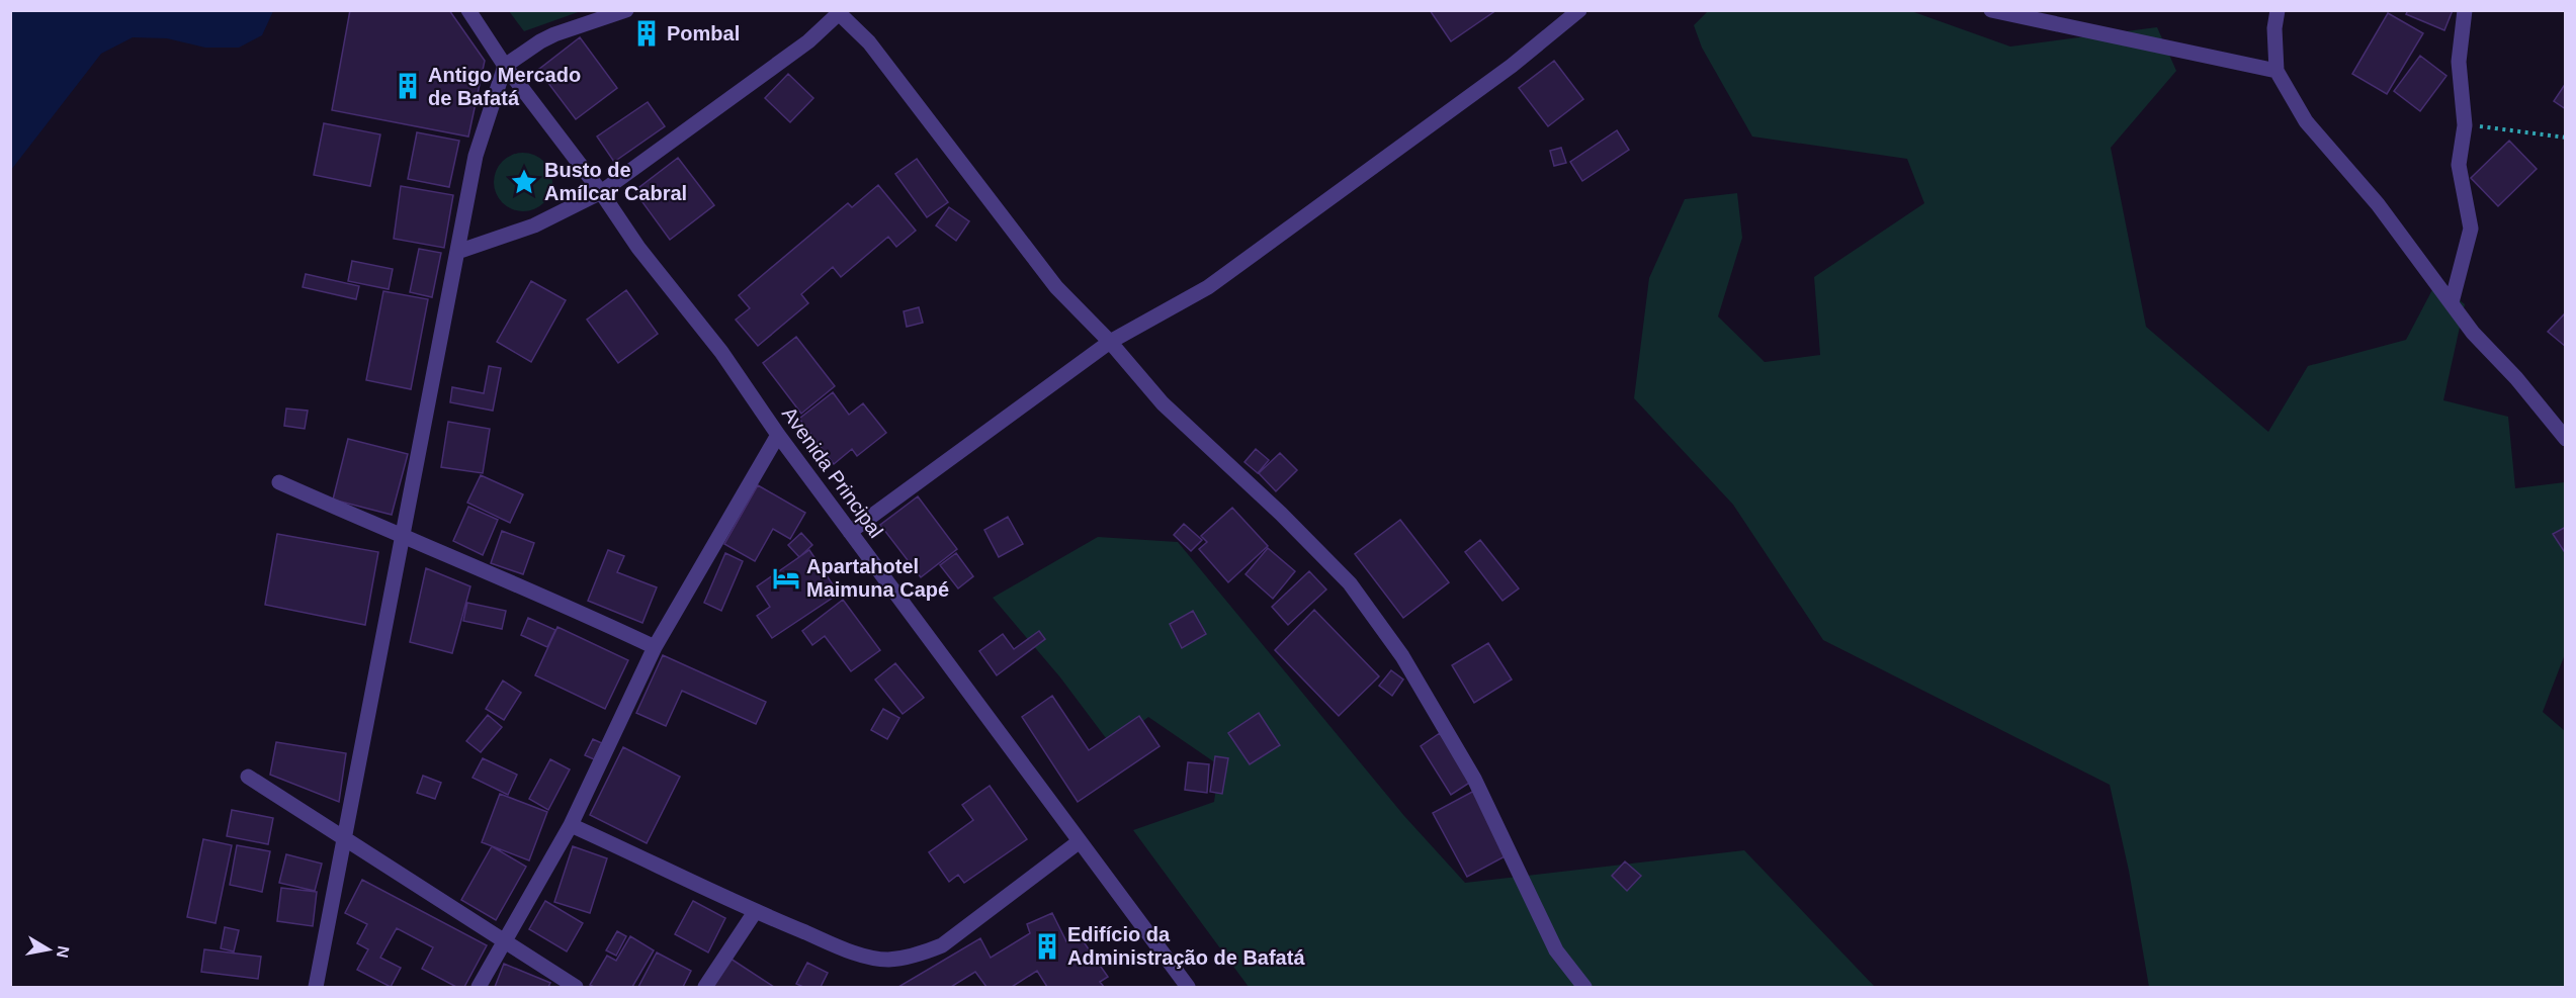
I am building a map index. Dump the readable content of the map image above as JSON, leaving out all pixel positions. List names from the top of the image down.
{
  "streets": {
    "street": ["Avenida Principal"]
  },
  "places": {
    "building": ["Pombal", "Antigo Mercado de Bafatá", "Edifício da Administração de Bafatá"],
    "place": ["Busto de Amílcar Cabral"],
    "hotel": ["Apartahotel Maimuna Capé"]
  },
  "north": "right"
}
